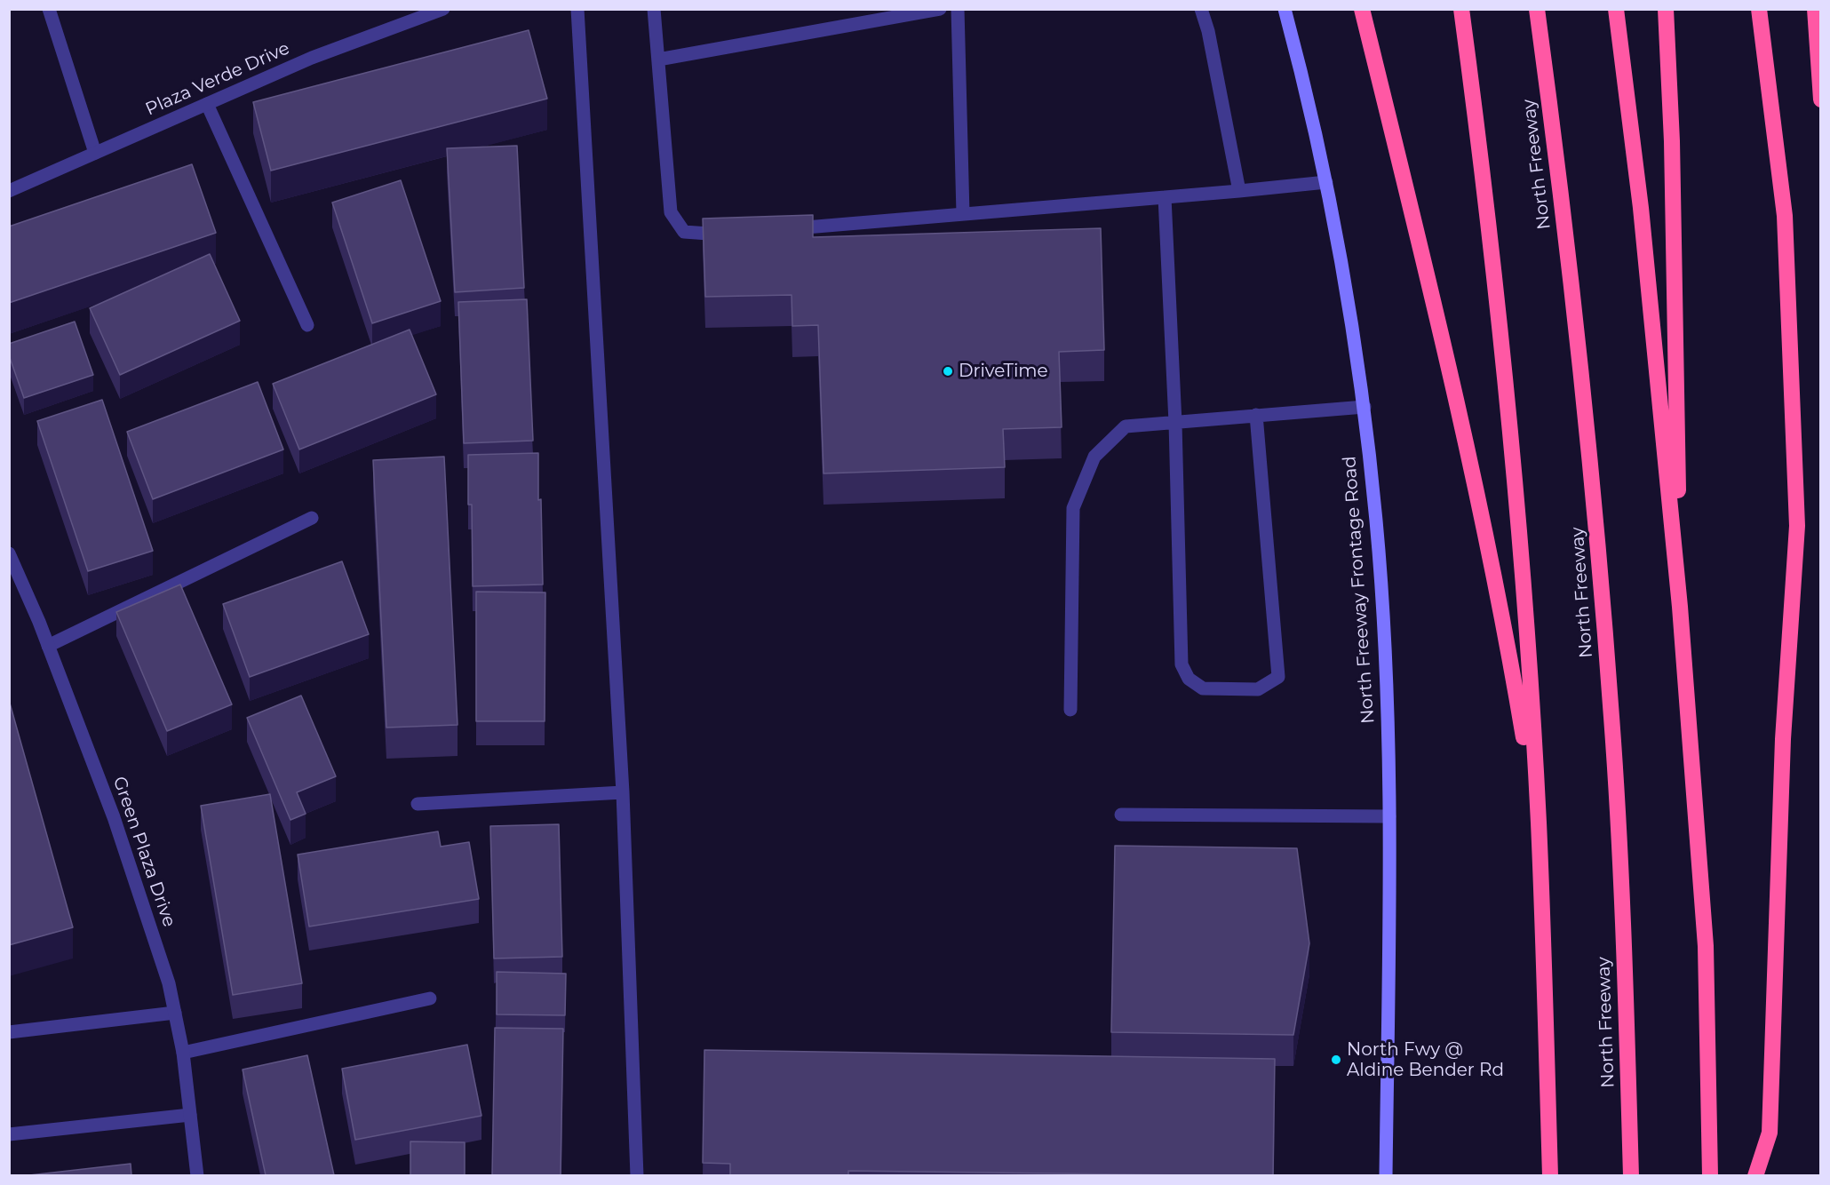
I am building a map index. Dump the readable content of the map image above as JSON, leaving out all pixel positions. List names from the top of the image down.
{
  "streets": {
    "highway": ["North Freeway"],
    "main road": ["North Freeway Frontage Road"],
    "street": ["Plaza Verde Drive", "Green Plaza Drive"]
  },
  "places": ["DriveTime", "North Fwy @ Aldine Bender Rd"]
}
